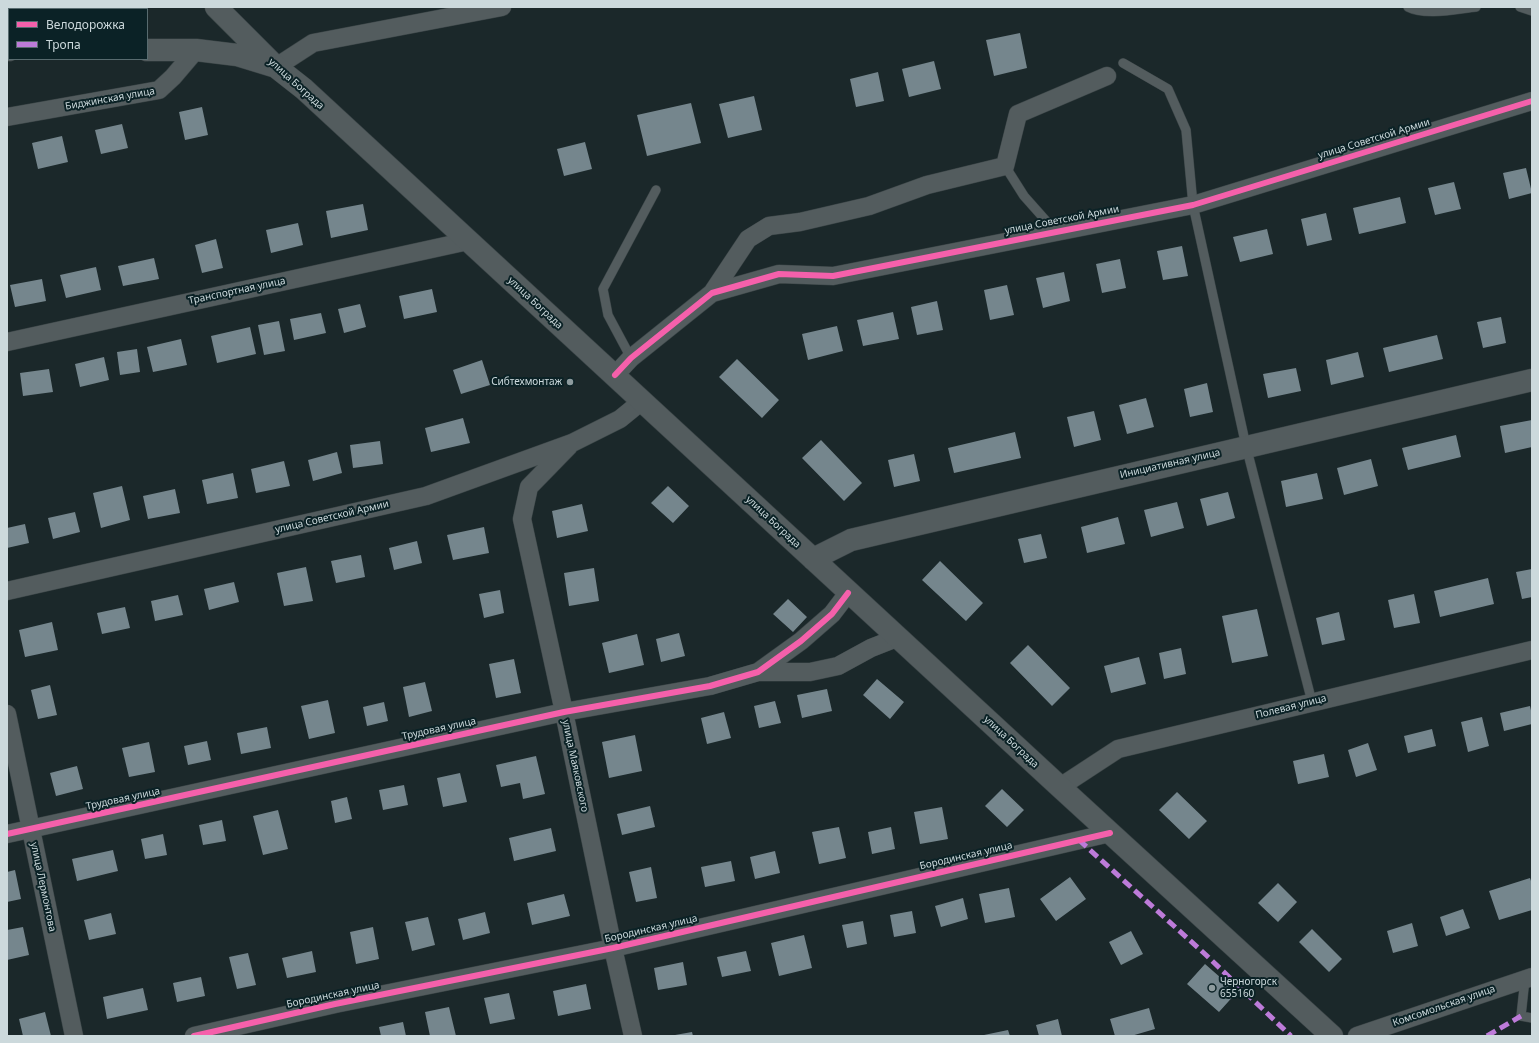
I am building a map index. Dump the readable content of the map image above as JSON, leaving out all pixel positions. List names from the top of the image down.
{
  "streets": {
    "main road": ["улица Бограда", "Инициативная улица"],
    "street": [
      "Биджинская улица",
      "улица Советской Армии",
      "Транспортная улица",
      "Полевая улица",
      "Трудовая улица",
      "улица Маяковского",
      "Бородинская улица",
      "улица Лермонтова",
      "Комсомольская улица"
    ]
  },
  "crossings": [
    ["улица Бограда", "улица Советской Армии"],
    ["улица Бограда", "Транспортная улица"],
    ["улица Бограда", "Инициативная улица"],
    ["улица Бограда", "Полевая улица"],
    ["улица Бограда", "Трудовая улица"],
    ["улица Бограда", "Бородинская улица"],
    ["улица Советской Армии", "улица Маяковского"],
    ["Трудовая улица", "улица Маяковского"],
    ["Трудовая улица", "улица Лермонтова"],
    ["улица Маяковского", "Бородинская улица"]
  ],
  "places": ["Сибтехмонтаж", "Черногорск 655160"],
  "legend": ["Велодорожка", "Тропа"]
}
